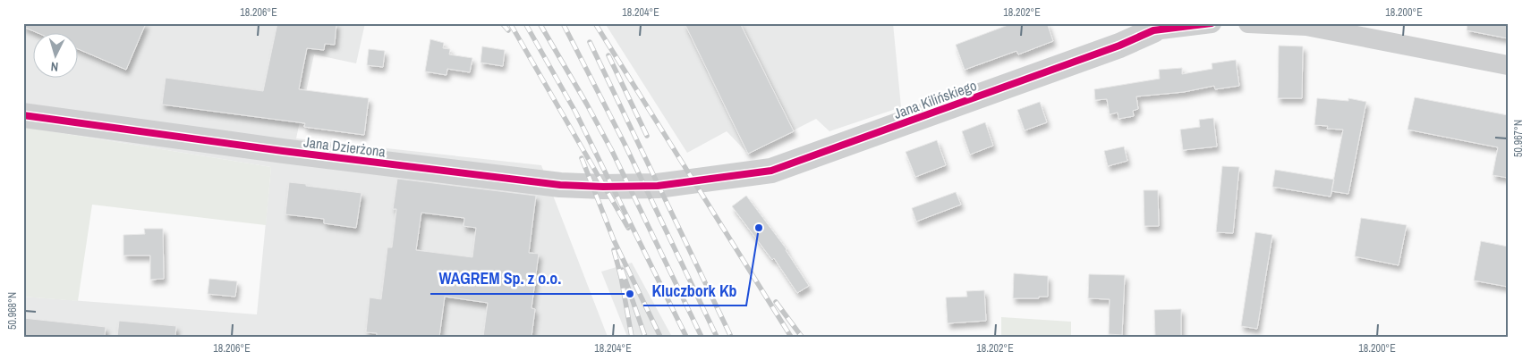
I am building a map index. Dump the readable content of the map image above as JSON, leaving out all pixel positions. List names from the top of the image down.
{
  "streets": {
    "street": ["Jana Kilińskiego", "Jana Dzierżona"]
  },
  "crossings": [
    ["Jana Kilińskiego", "Jana Dzierżona"]
  ],
  "places": ["Kluczbork Kb", "WAGREM Sp. z o.o."],
  "north": "bottom",
  "coordinates": [
    "18.206°E",
    "18.204°E",
    "18.202°E",
    "18.200°E",
    "50.967°N",
    "50.968°N"
  ]
}
